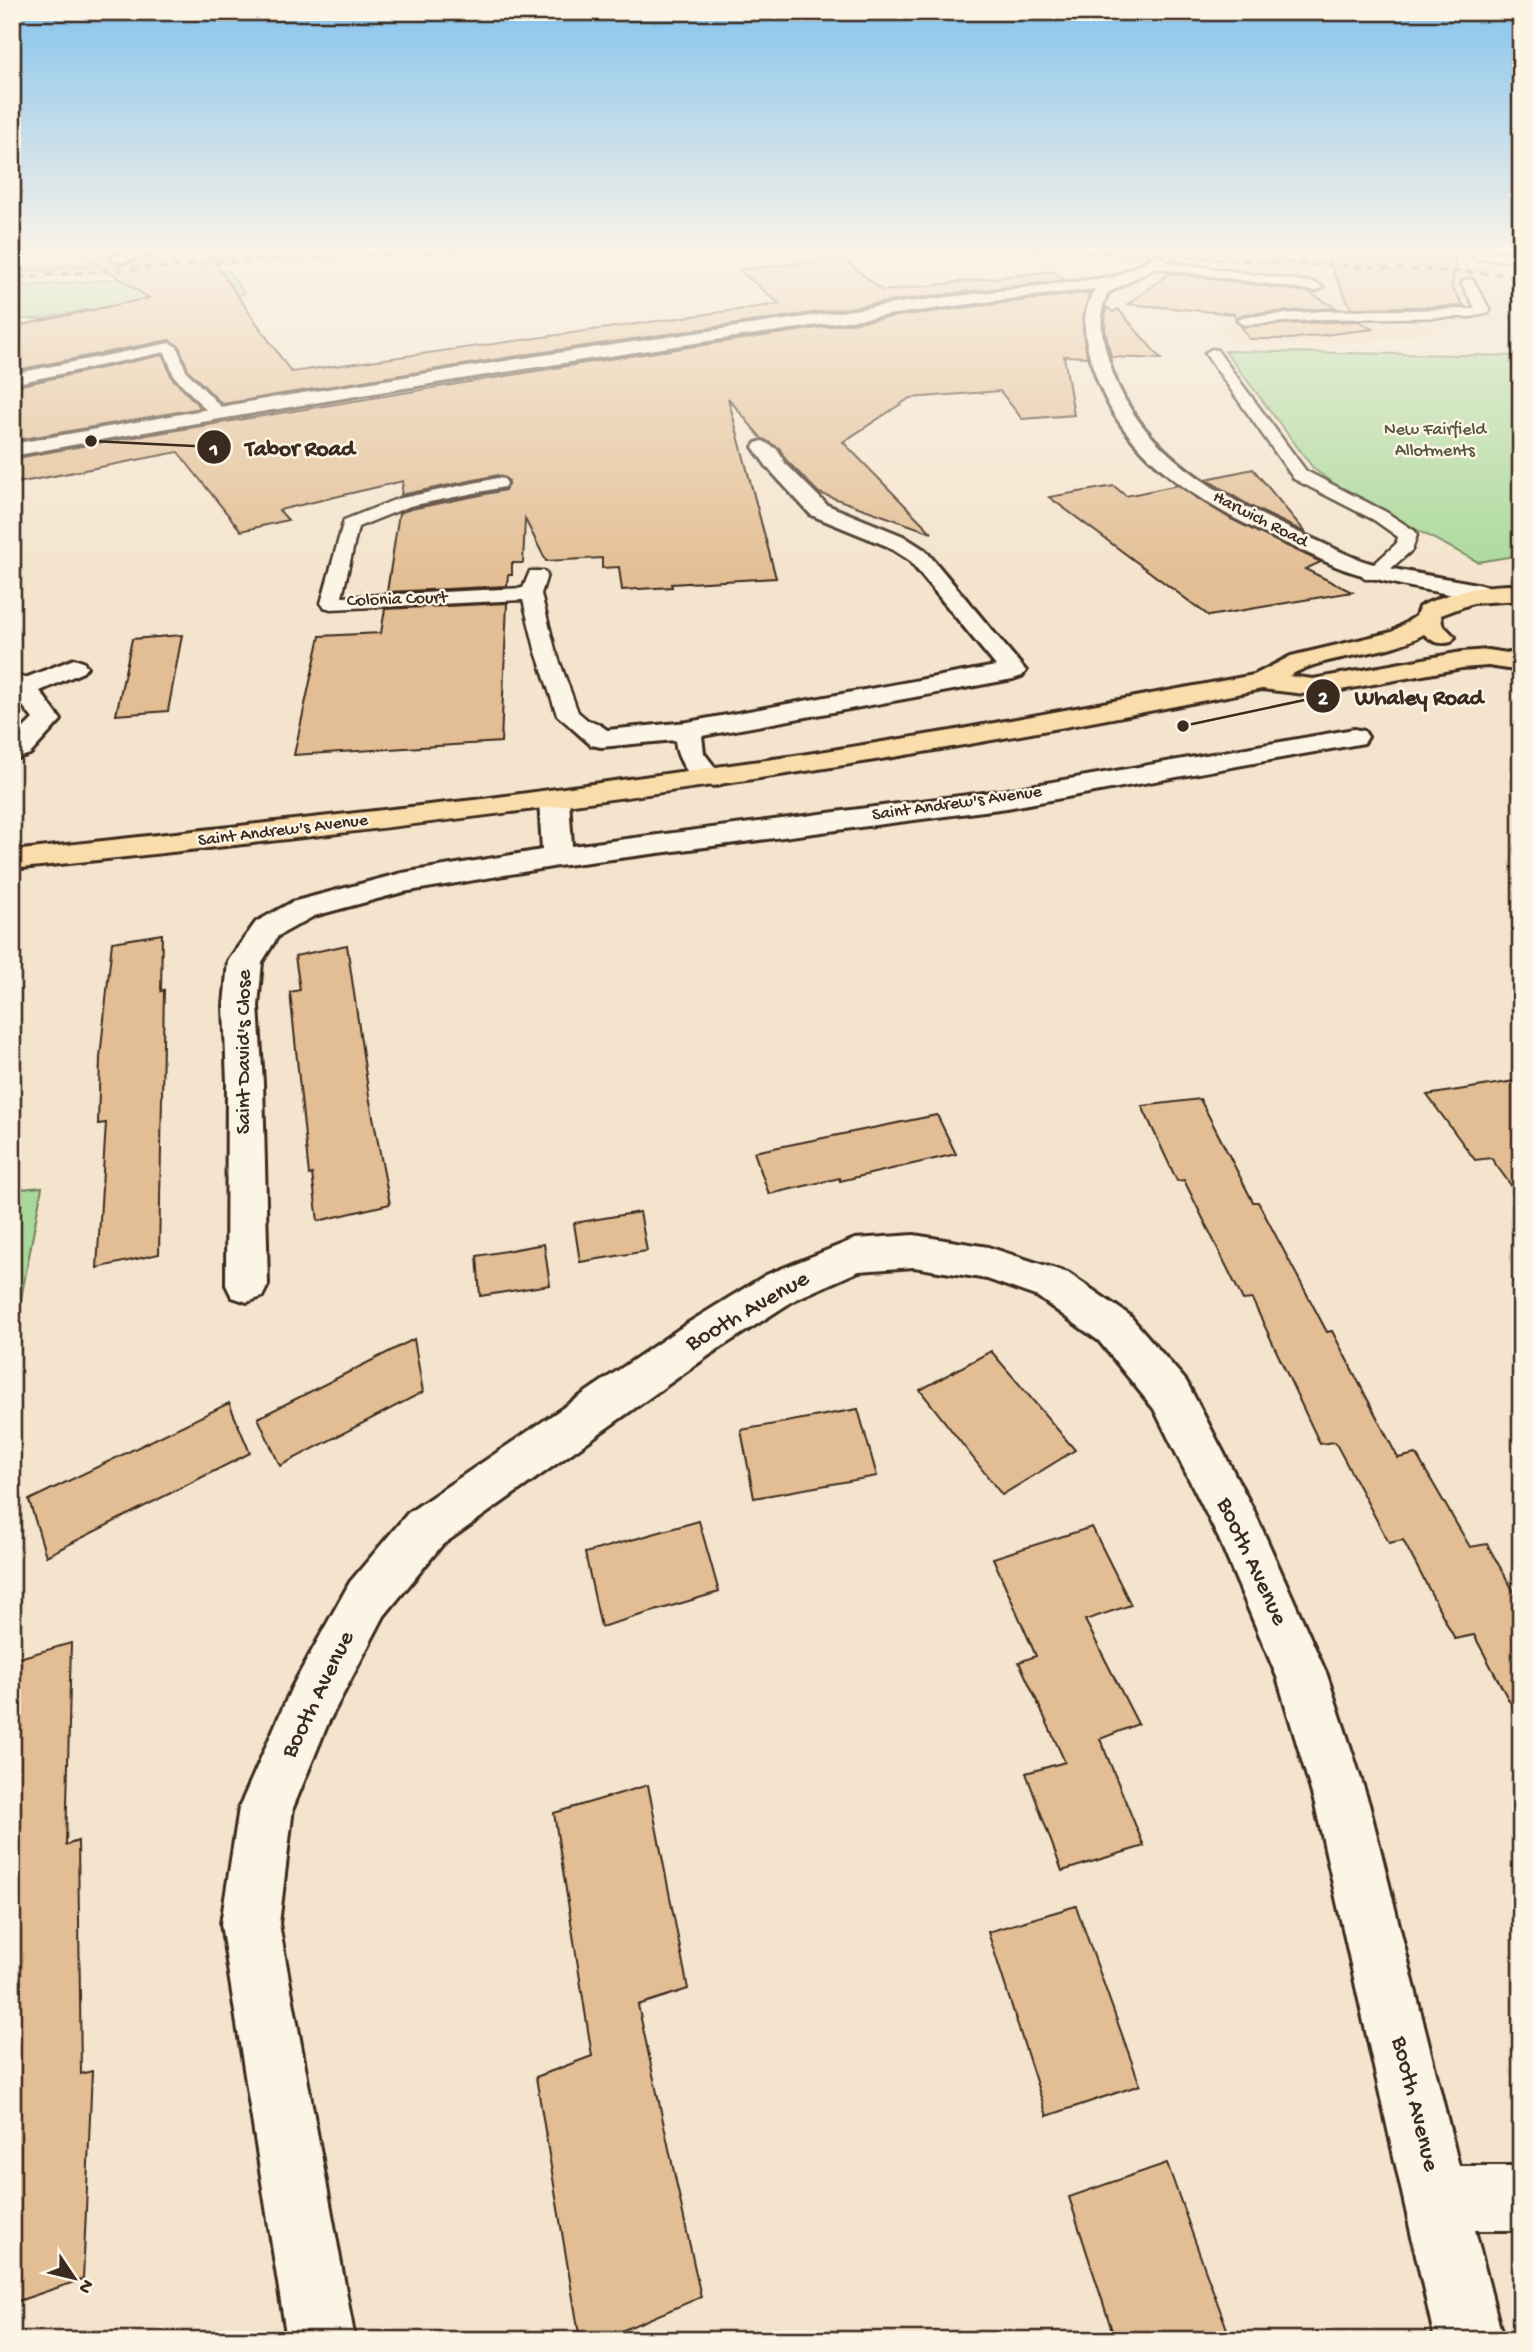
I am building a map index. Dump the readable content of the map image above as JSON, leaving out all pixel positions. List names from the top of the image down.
{
  "streets": {
    "main road": ["Saint Andrew's Avenue"],
    "street": ["Harwich Road", "Saint David's Close", "Booth Avenue"],
    "lane": ["Colonia Court"]
  },
  "crossings": [
    ["Harwich Road", "Saint Andrew's Avenue"],
    ["Saint Andrew's Avenue", "Saint David's Close"]
  ],
  "parks": ["New Fairfield Allotments"],
  "places": ["Tabor Road", "Whaley Road"],
  "north": "bottom right"
}
